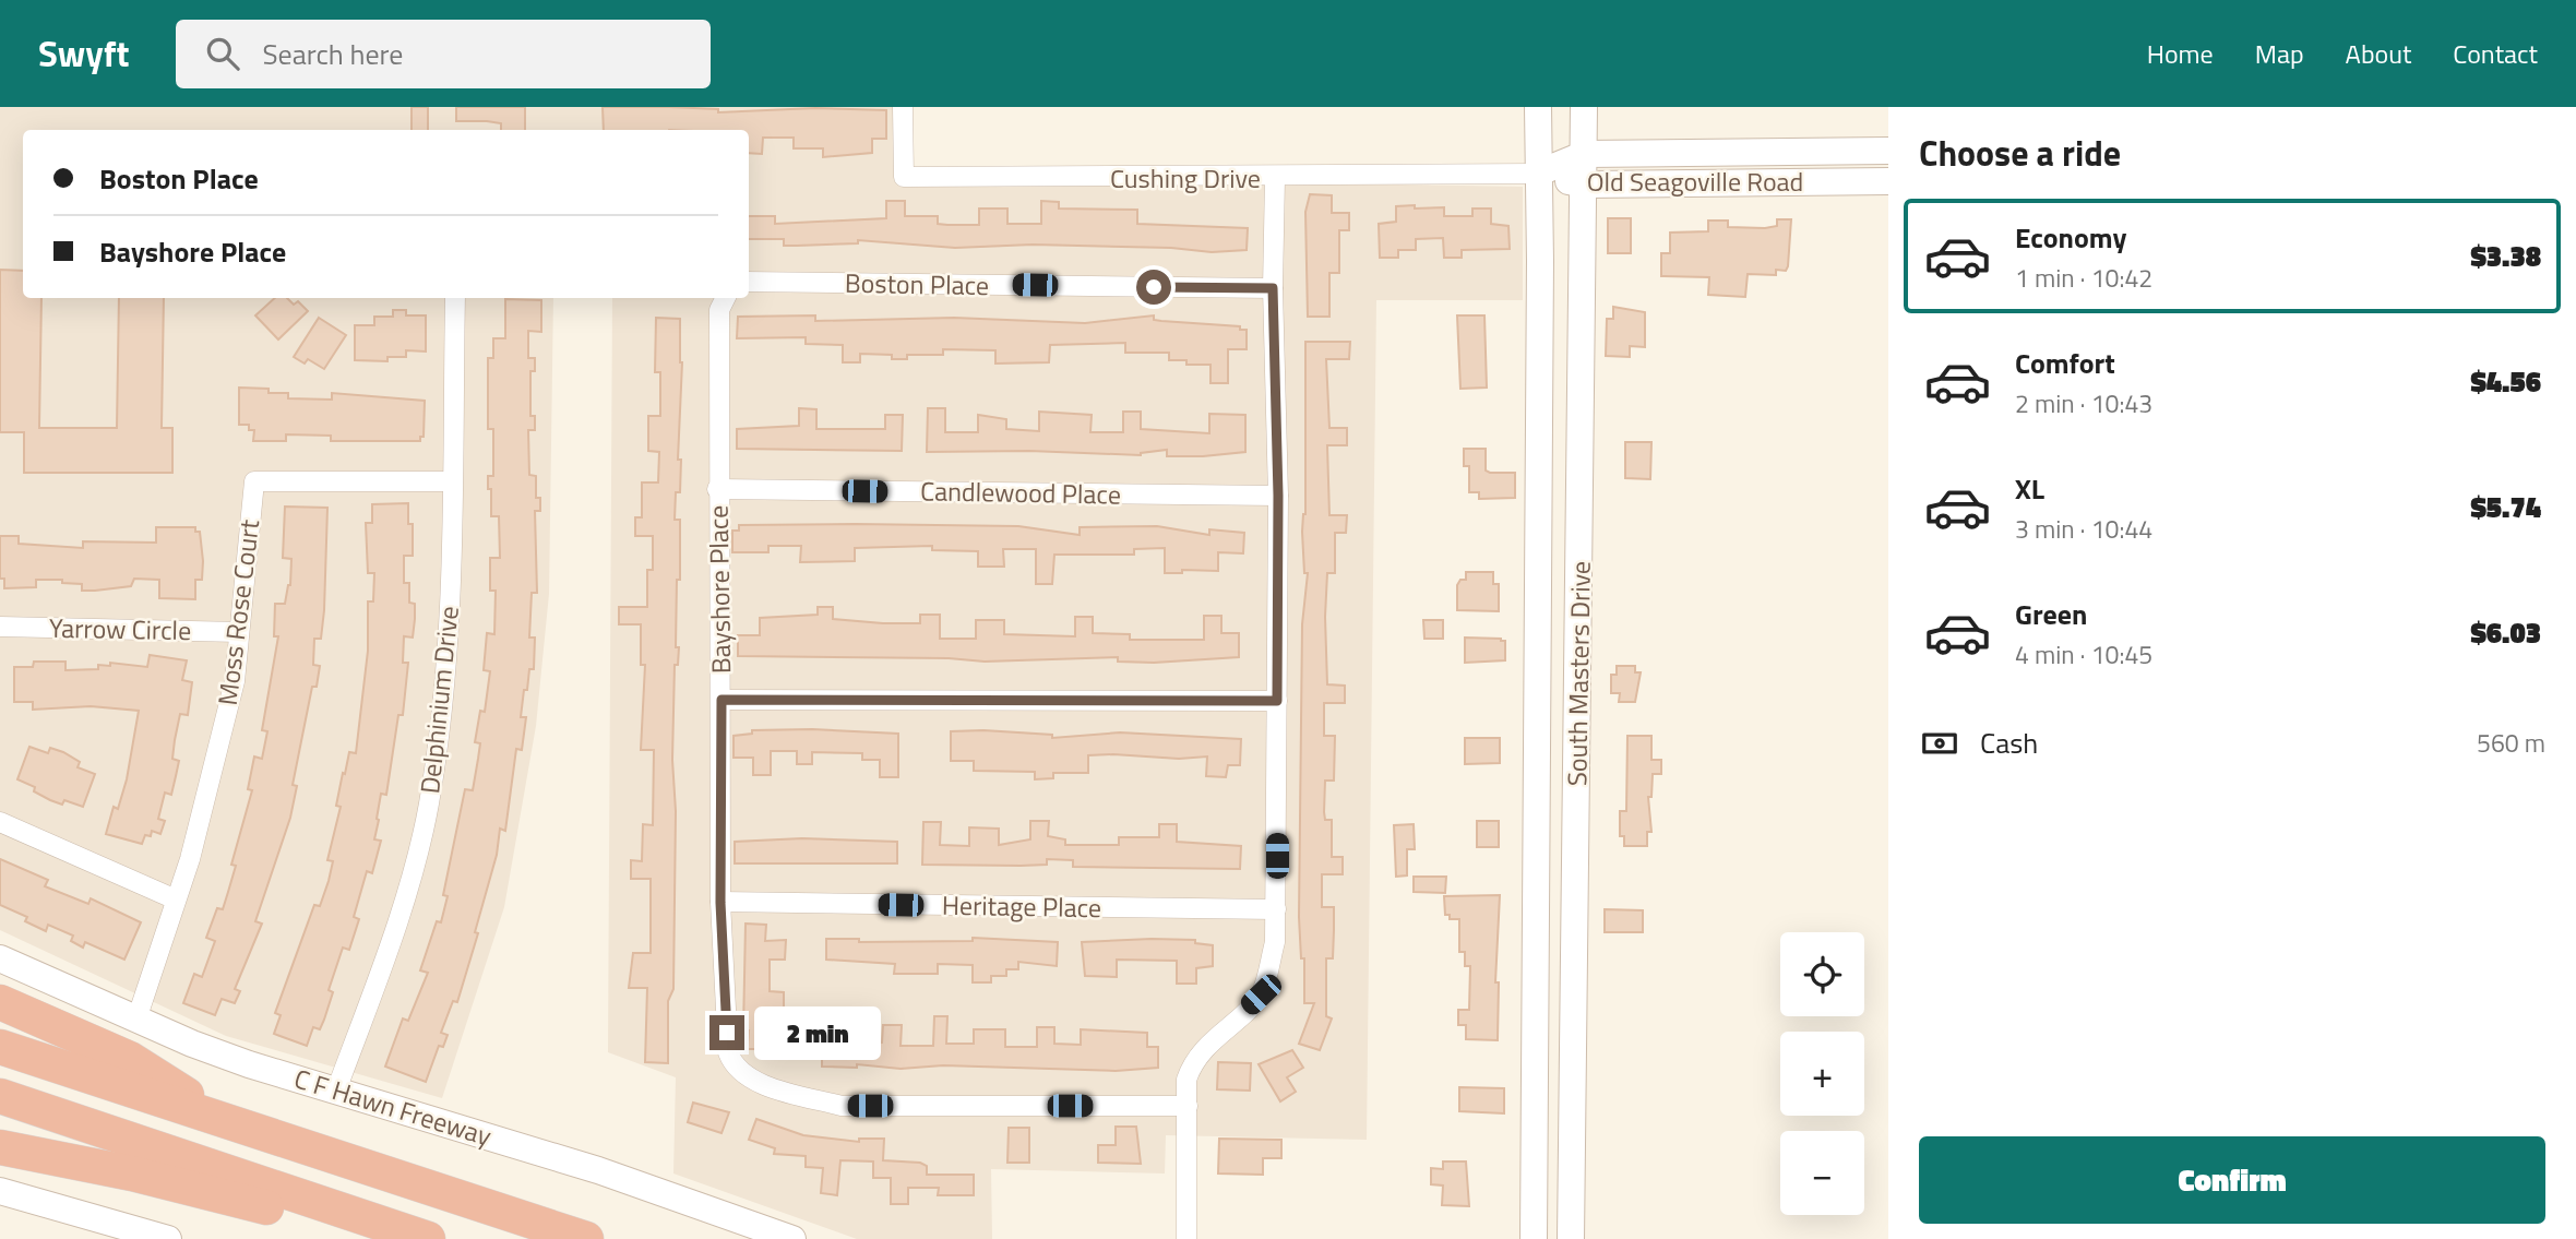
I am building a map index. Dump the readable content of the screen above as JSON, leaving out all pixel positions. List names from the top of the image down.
{
  "streets": {
    "main road": ["Old Seagoville Road", "South Masters Drive", "C F Hawn Freeway"],
    "street": [
      "Cushing Drive",
      "Boston Place",
      "Candlewood Place",
      "Bayshore Place",
      "Moss Rose Court",
      "Yarrow Circle",
      "Delphinium Drive",
      "Heritage Place"
    ]
  },
  "crossings": [
    ["Cushing Drive", "Old Seagoville Road"],
    ["Cushing Drive", "South Masters Drive"],
    ["Old Seagoville Road", "South Masters Drive"],
    ["Candlewood Place", "Bayshore Place"],
    ["Bayshore Place", "Heritage Place"],
    ["Moss Rose Court", "Yarrow Circle"],
    ["Moss Rose Court", "Delphinium Drive"],
    ["Moss Rose Court", "C F Hawn Freeway"],
    ["Delphinium Drive", "C F Hawn Freeway"]
  ],
  "page": {
    "header": "Swyft",
    "search": "Search here",
    "nav": [
      "Home",
      "Map",
      "About",
      "Contact"
    ],
    "heading": "Choose a ride",
    "banner": ["Boston Place", "Bayshore Place"],
    "list": [
      {
        "name": "Economy",
        "note": "1 min · 10:42",
        "value": "$3.38"
      },
      {
        "name": "Comfort",
        "note": "2 min · 10:43",
        "value": "$4.56"
      },
      {
        "name": "XL",
        "note": "3 min · 10:44",
        "value": "$5.74"
      },
      {
        "name": "Green",
        "note": "4 min · 10:45",
        "value": "$6.03"
      }
    ],
    "pay": ["Cash", "560 m"],
    "map_buttons": ["+", "−"],
    "bubble": "2 min",
    "buttons": "Confirm"
  }
}
